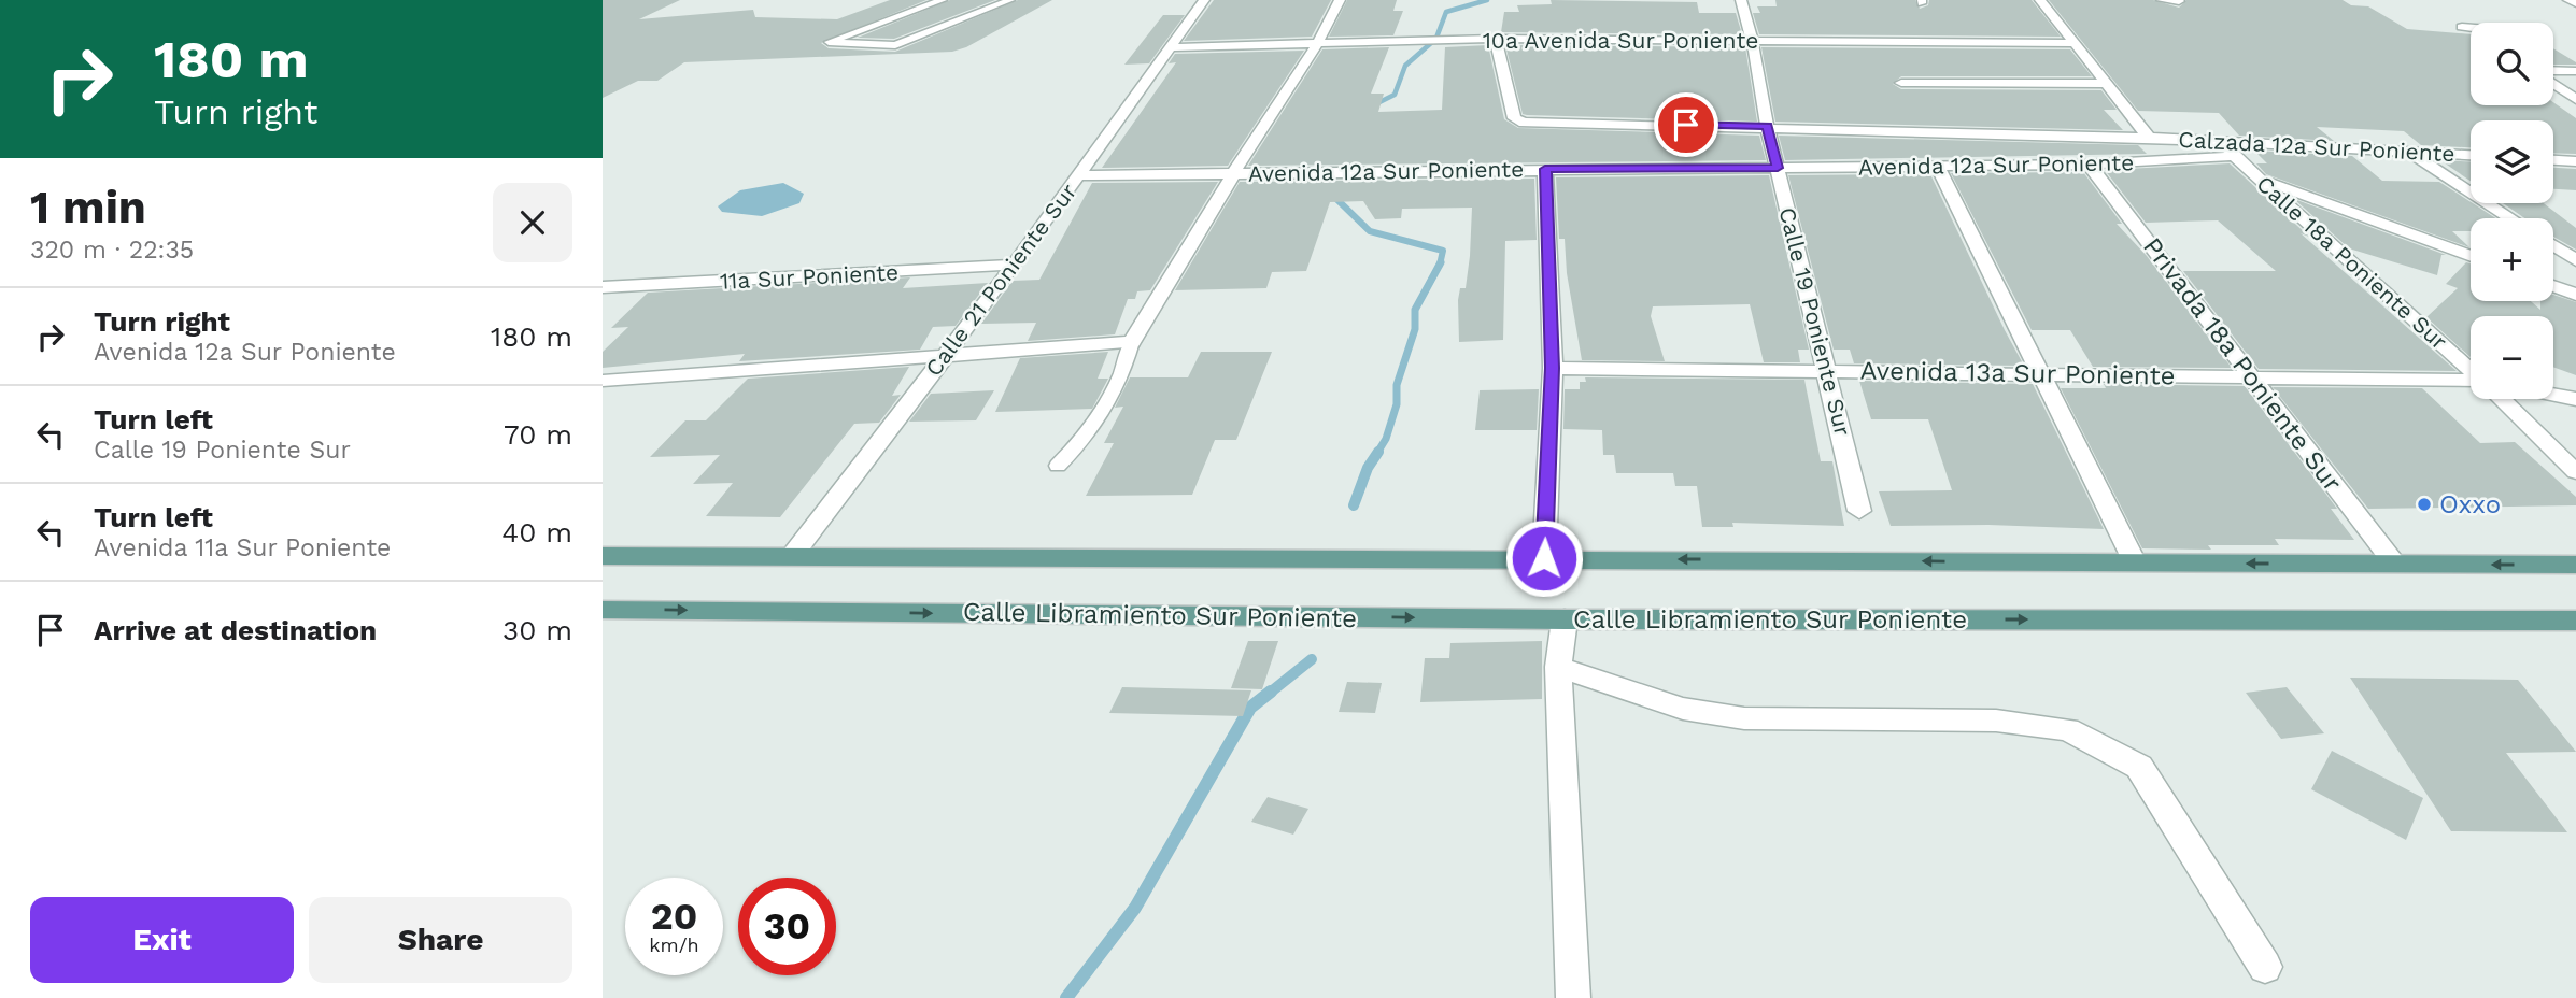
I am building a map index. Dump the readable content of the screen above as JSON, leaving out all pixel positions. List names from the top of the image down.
{
  "streets": {
    "main road": ["Calle Libramiento Sur Poniente"],
    "street": [
      "10a Avenida Sur Poniente",
      "Calzada 12a Sur Poniente",
      "Avenida 12a Sur Poniente",
      "Calle 18a Poniente Sur",
      "11a Sur Poniente",
      "Calle 21 Poniente Sur",
      "Calle 19 Poniente Sur",
      "Privada 18a Poniente Sur",
      "Avenida 13a Sur Poniente"
    ]
  },
  "crossings": [
    ["10a Avenida Sur Poniente", "Calzada 12a Sur Poniente"],
    ["10a Avenida Sur Poniente", "Calle 21 Poniente Sur"],
    ["10a Avenida Sur Poniente", "Calle 19 Poniente Sur"],
    ["Calzada 12a Sur Poniente", "Calle 18a Poniente Sur"],
    ["Calzada 12a Sur Poniente", "Calle 19 Poniente Sur"],
    ["Avenida 12a Sur Poniente", "Calle 18a Poniente Sur"],
    ["Avenida 12a Sur Poniente", "Calle 21 Poniente Sur"],
    ["Avenida 12a Sur Poniente", "Calle 19 Poniente Sur"],
    ["Avenida 12a Sur Poniente", "Privada 18a Poniente Sur"],
    ["11a Sur Poniente", "Calle 21 Poniente Sur"],
    ["Calle 19 Poniente Sur", "Avenida 13a Sur Poniente"],
    ["Privada 18a Poniente Sur", "Avenida 13a Sur Poniente"]
  ],
  "places": ["Oxxo"],
  "page": {
    "turn": ["180 m", "Turn right"],
    "map_buttons": ["+", "−"],
    "heading": ["1 min", "320 m · 22:35"],
    "list": [
      {
        "name": "Turn right",
        "note": "Avenida 12a Sur Poniente",
        "value": "180 m"
      },
      {
        "name": "Turn left",
        "note": "Calle 19 Poniente Sur",
        "value": "70 m"
      },
      {
        "name": "Turn left",
        "note": "Avenida 11a Sur Poniente",
        "value": "40 m"
      },
      {
        "name": "Arrive at destination",
        "value": "30 m"
      }
    ],
    "speed": "20 km/h",
    "limit": "30",
    "buttons": ["Exit", "Share"]
  }
}
